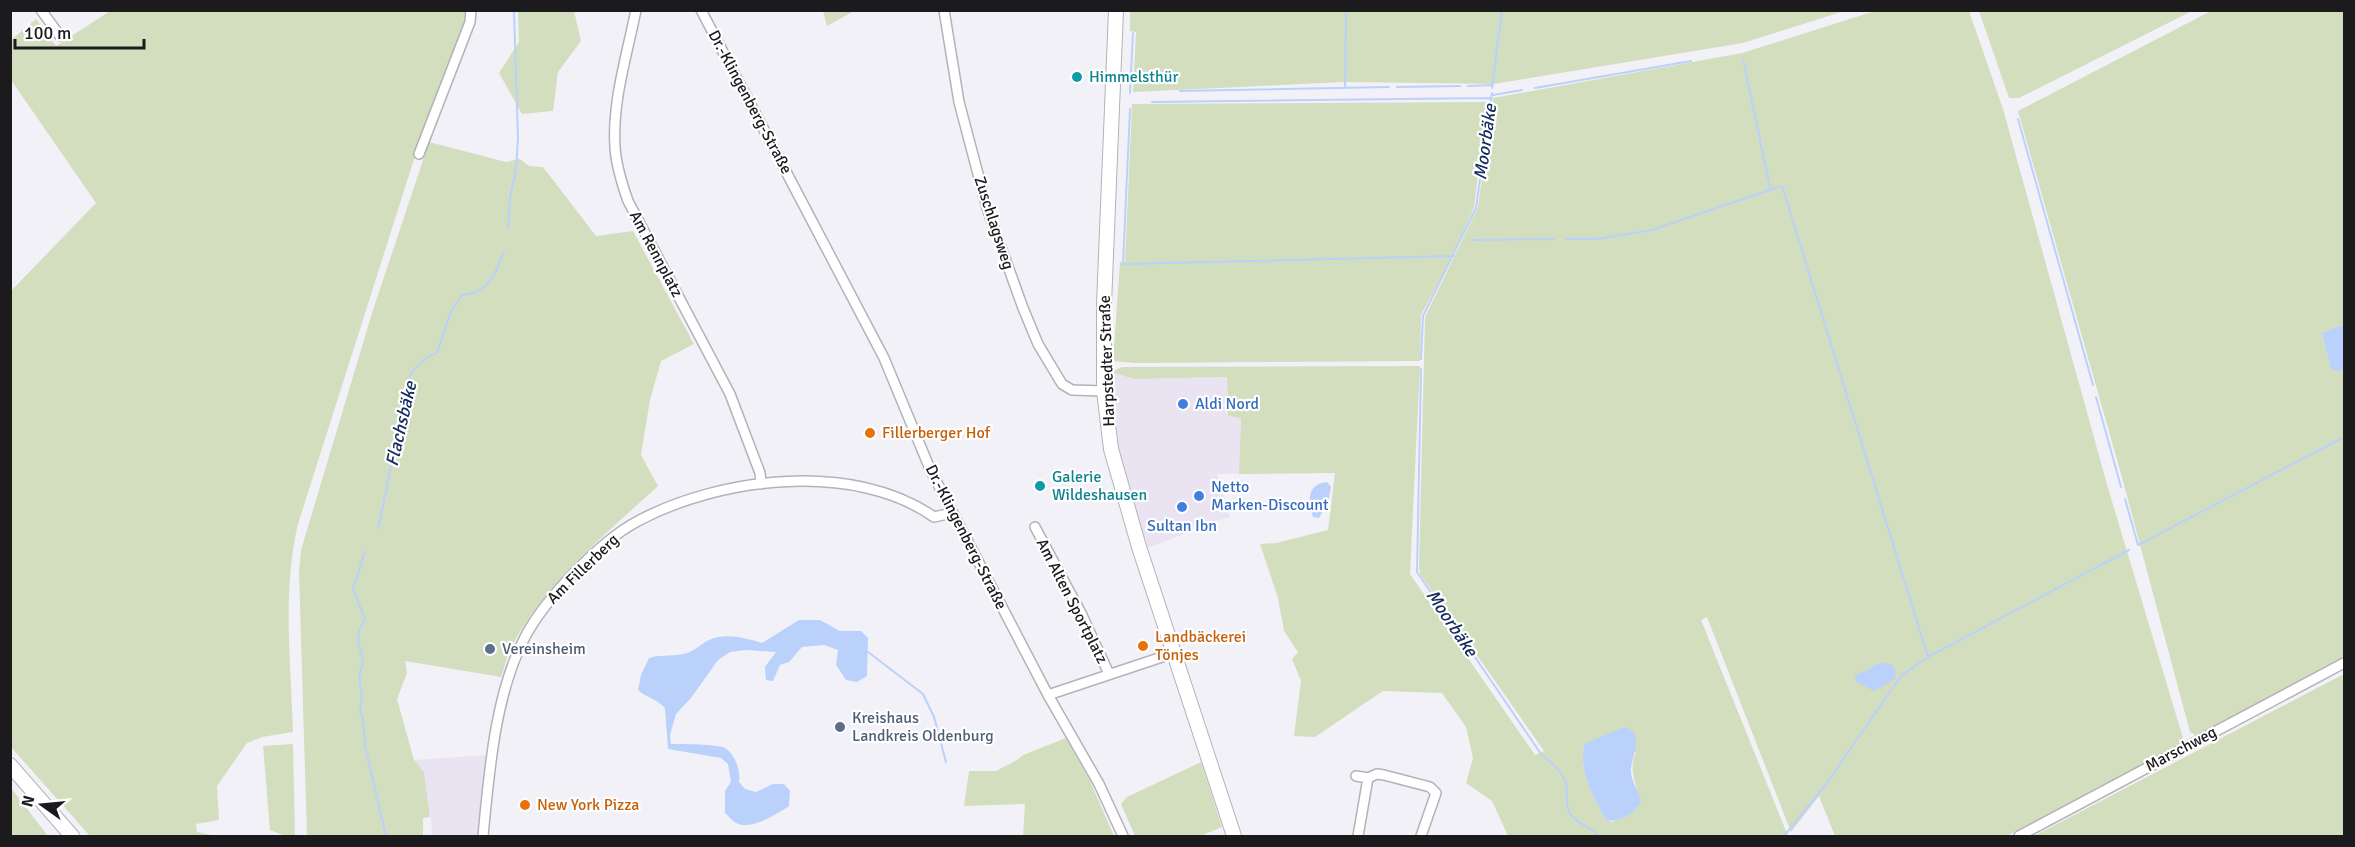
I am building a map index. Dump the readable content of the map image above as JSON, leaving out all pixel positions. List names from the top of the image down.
{
  "streets": {
    "main road": ["Harpstedter Straße"],
    "street": [
      "Dr.-Klingenberg-Straße",
      "Zuschlagsweg",
      "Am Rennplatz",
      "Am Fillerberg",
      "Am Alten Sportplatz",
      "Marschweg"
    ]
  },
  "crossings": [
    ["Dr.-Klingenberg-Straße", "Am Fillerberg"],
    ["Dr.-Klingenberg-Straße", "Am Alten Sportplatz"],
    ["Zuschlagsweg", "Harpstedter Straße"],
    ["Am Rennplatz", "Am Fillerberg"],
    ["Harpstedter Straße", "Am Alten Sportplatz"]
  ],
  "water": ["Moorbäke", "Flachsbäke"],
  "places": [
    "Himmelsthür",
    "Aldi Nord",
    "Fillerberger Hof",
    "Galerie Wildeshausen",
    "Netto Marken-Discount",
    "Sultan Ibn",
    "Landbäckerei Tönjes",
    "Vereinsheim",
    "Kreishaus Landkreis Oldenburg",
    "New York Pizza"
  ],
  "scale_bar": "100 m",
  "north": "left"
}
